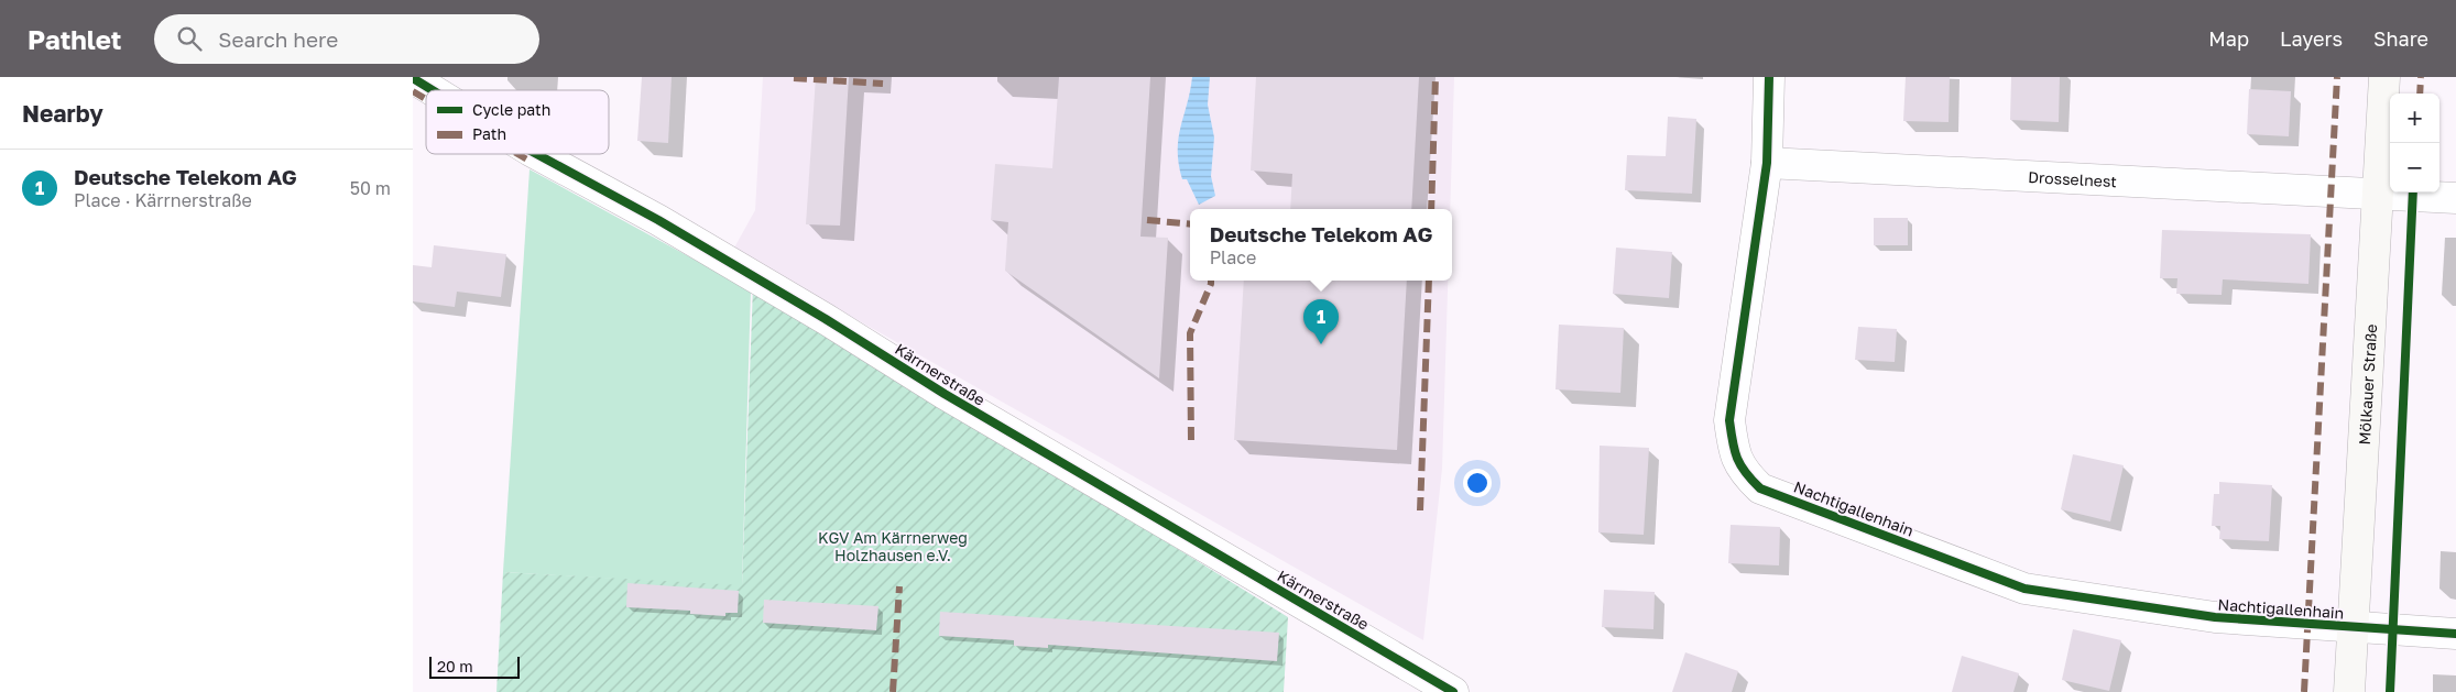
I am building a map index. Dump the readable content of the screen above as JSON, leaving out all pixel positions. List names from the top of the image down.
{
  "streets": {
    "street": [
      "Drosselnest",
      "Kärrnerstraße",
      "Mölkauer Straße",
      "Nachtigallenhain"
    ]
  },
  "crossings": [
    ["Drosselnest", "Mölkauer Straße"],
    ["Drosselnest", "Nachtigallenhain"],
    ["Mölkauer Straße", "Nachtigallenhain"]
  ],
  "parks": ["KGV Am Kärrnerweg Holzhausen e.V."],
  "legend": ["Cycle path", "Path"],
  "scale_bar": "20 m",
  "page": {
    "header": "Pathlet",
    "search": "Search here",
    "nav": ["Map", "Layers", "Share"],
    "heading": "Nearby",
    "map_buttons": ["+", "−"],
    "list": [
      {
        "mark": "1",
        "name": "Deutsche Telekom AG",
        "note": "Place · Kärrnerstraße",
        "value": "50 m"
      }
    ],
    "popup": ["Deutsche Telekom AG", "Place"],
    "pins": "1",
    "scale": "20 m"
  }
}
